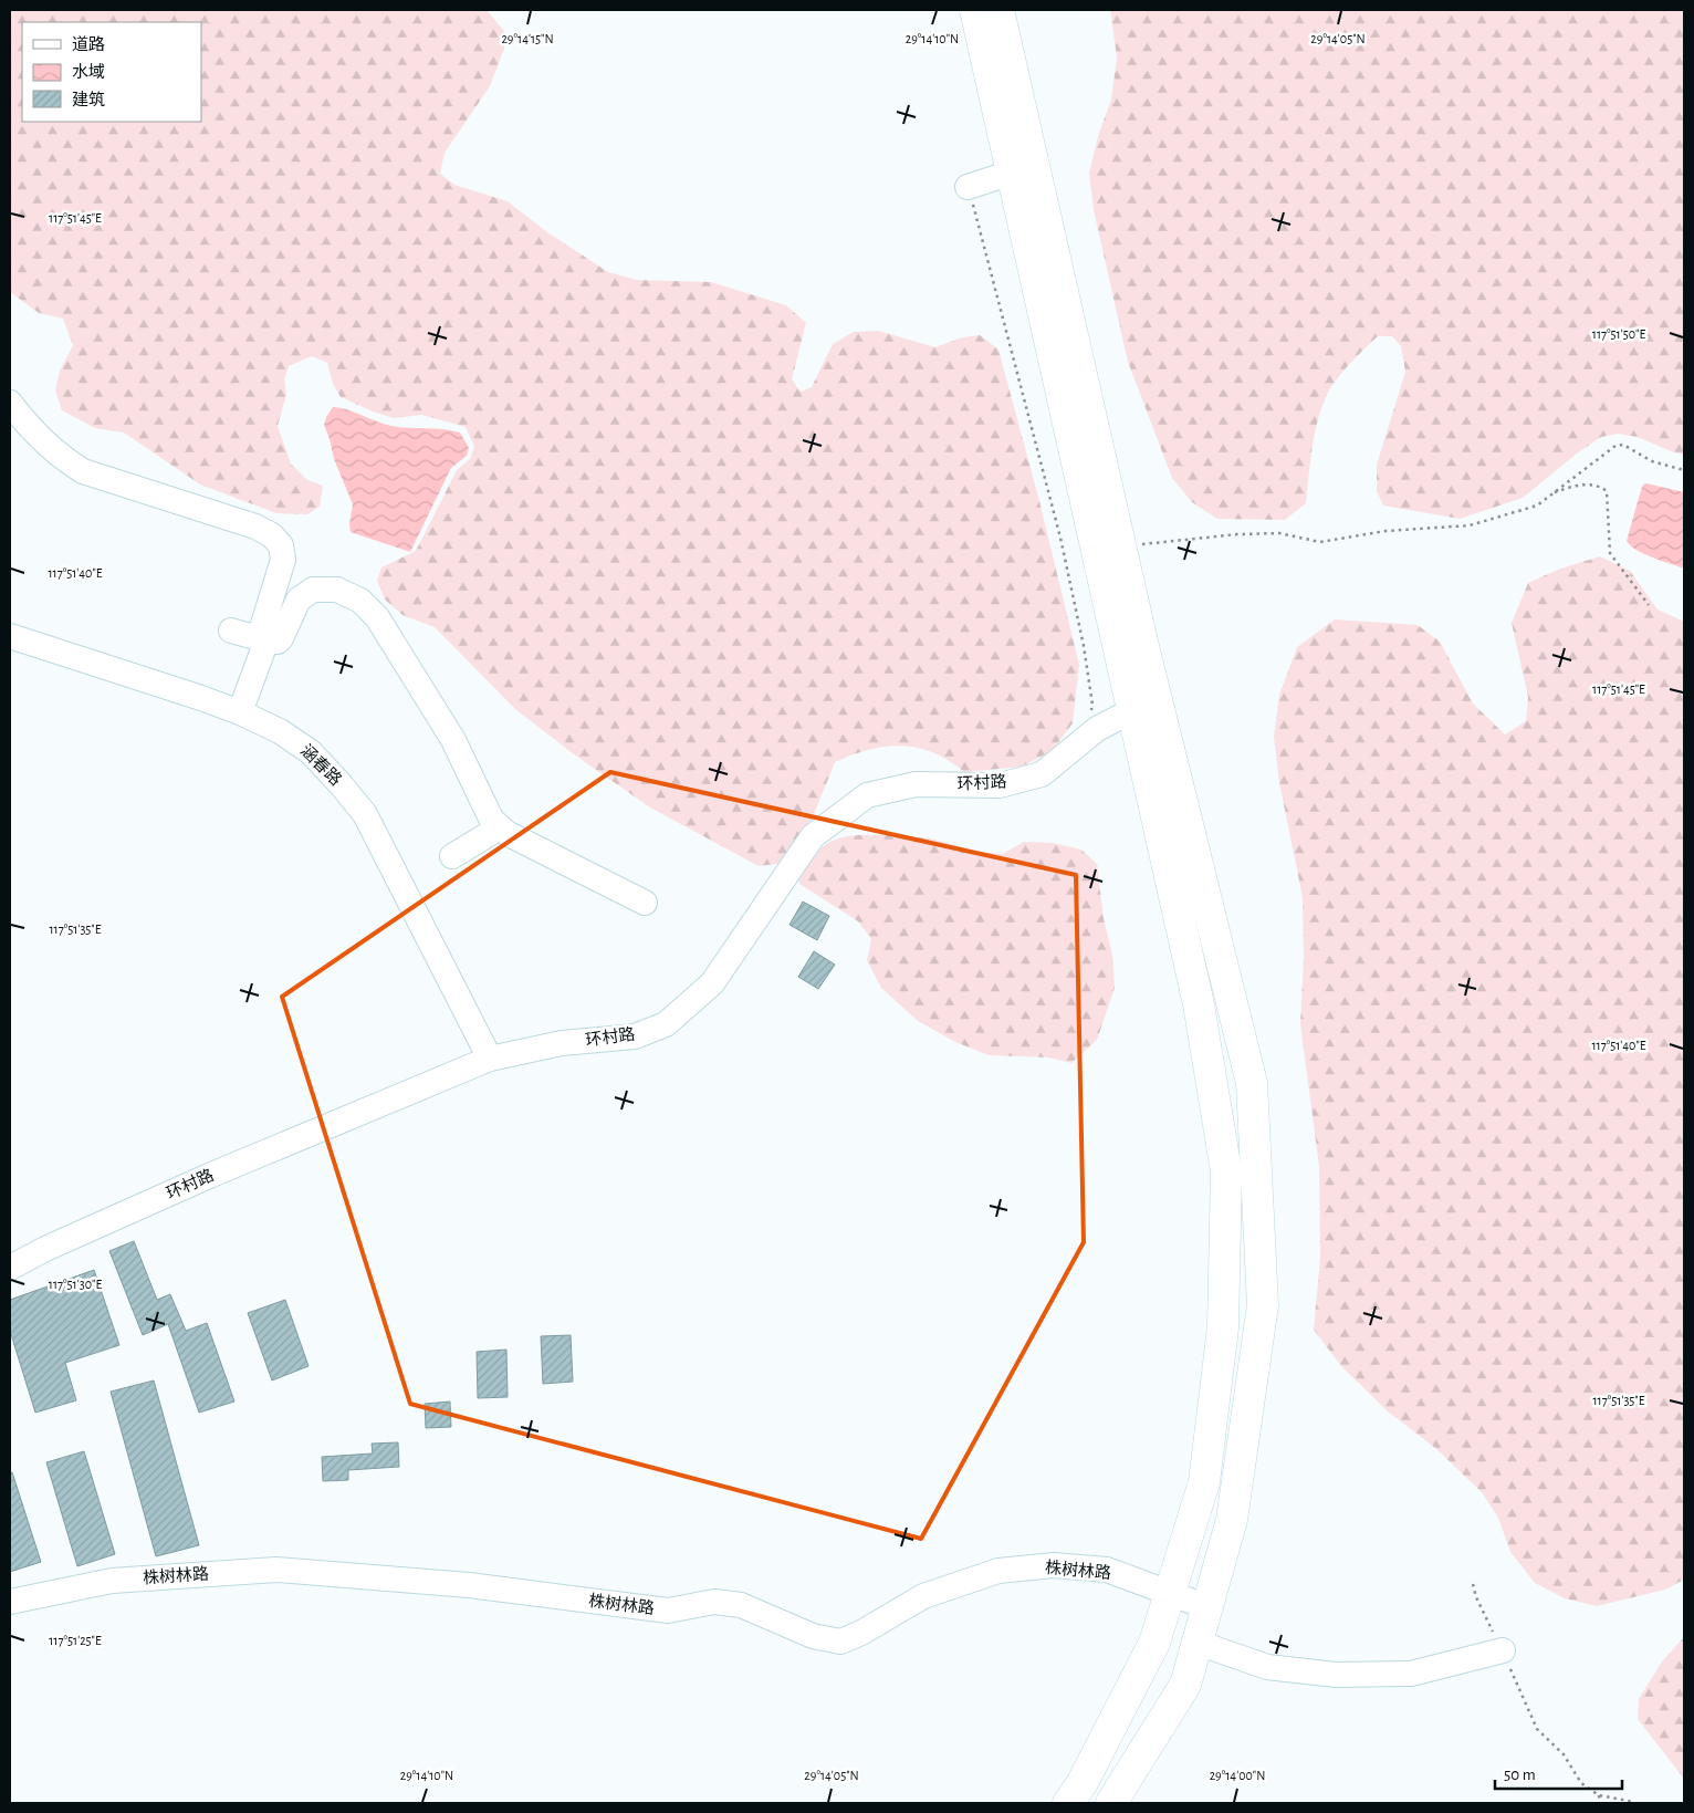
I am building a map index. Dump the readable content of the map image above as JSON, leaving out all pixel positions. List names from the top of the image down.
{
  "streets": {
    "street": ["涵春路", "环村路", "株树林路"]
  },
  "crossings": [
    ["涵春路", "环村路"]
  ],
  "legend": ["道路", "水域", "建筑"],
  "scale_bar": "50 m",
  "coordinates": [
    "29°14'15\"N",
    "29°14'10\"N",
    "29°14'05\"N",
    "117°51'45\"E",
    "117°51'50\"E",
    "117°51'40\"E",
    "117°51'35\"E",
    "117°51'30\"E",
    "117°51'25\"E",
    "29°14'00\"N"
  ]
}
